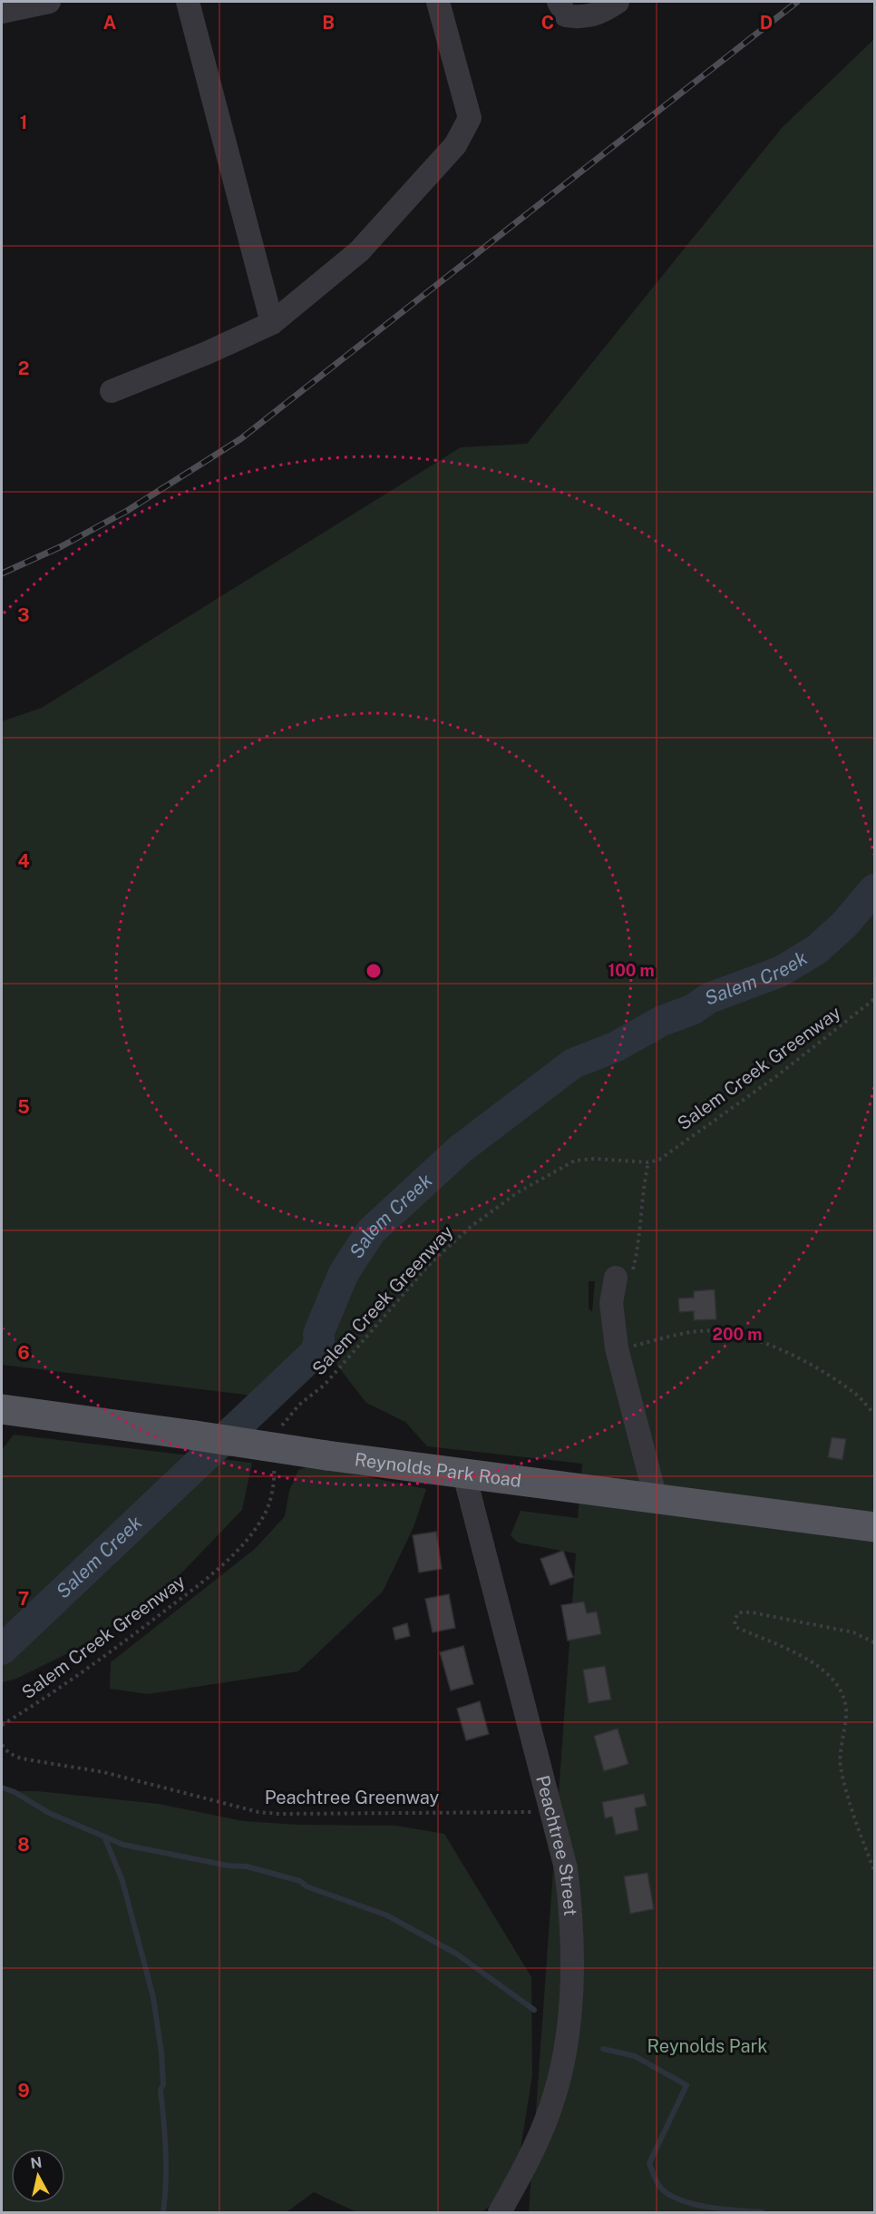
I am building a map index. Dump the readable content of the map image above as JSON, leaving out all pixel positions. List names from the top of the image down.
{
  "streets": {
    "main road": ["Reynolds Park Road"],
    "street": ["Peachtree Street"],
    "path": ["Salem Creek Greenway", "Peachtree Greenway"]
  },
  "crossings": [
    ["Reynolds Park Road", "Peachtree Street"],
    ["Peachtree Greenway", "Peachtree Street"]
  ],
  "water": ["Salem Creek"],
  "parks": ["Reynolds Park"],
  "north": "top",
  "grid": {
    "columns": [
      "A",
      "B",
      "C",
      "D"
    ],
    "rows": [
      "1",
      "2",
      "3",
      "4",
      "5",
      "6",
      "7",
      "8",
      "9"
    ]
  },
  "rings": ["100 m", "200 m"]
}
